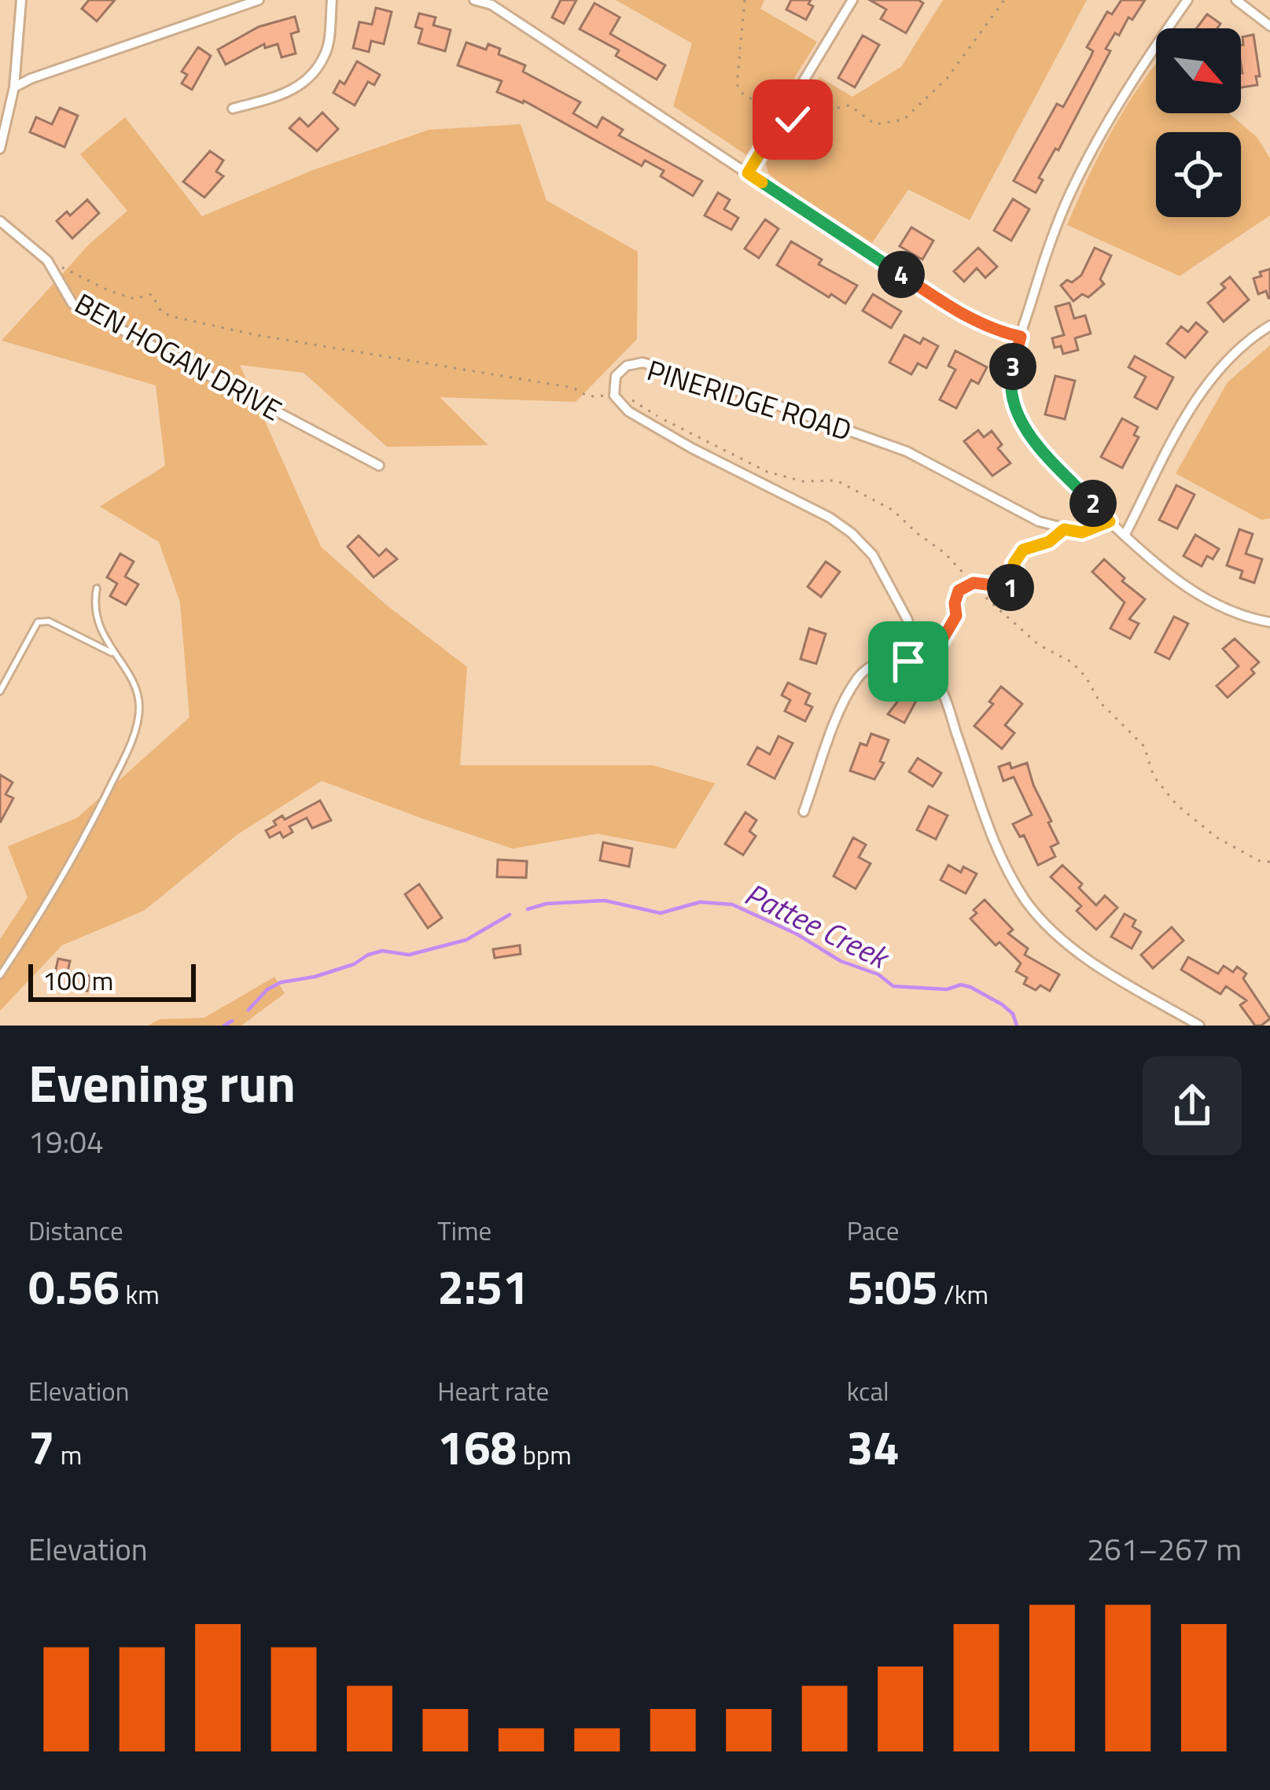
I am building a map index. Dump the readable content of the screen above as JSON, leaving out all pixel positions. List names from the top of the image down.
{
  "streets": {
    "street": ["BEN HOGAN DRIVE", "PINERIDGE ROAD"]
  },
  "water": ["Pattee Creek"],
  "scale_bar": "100 m",
  "north": "bottom right",
  "page": {
    "pins": [
      "4",
      "3",
      "2",
      "1"
    ],
    "scale": "100 m",
    "heading": ["Evening run", "19:04"],
    "stats": [
      ["Distance", "0.56 km"],
      ["Time", "2:51"],
      ["Pace", "5:05 /km"],
      ["Elevation", "7 m"],
      ["Heart rate", "168 bpm"],
      ["kcal", "34"]
    ],
    "chart": ["Elevation", "261–267 m"]
  }
}
